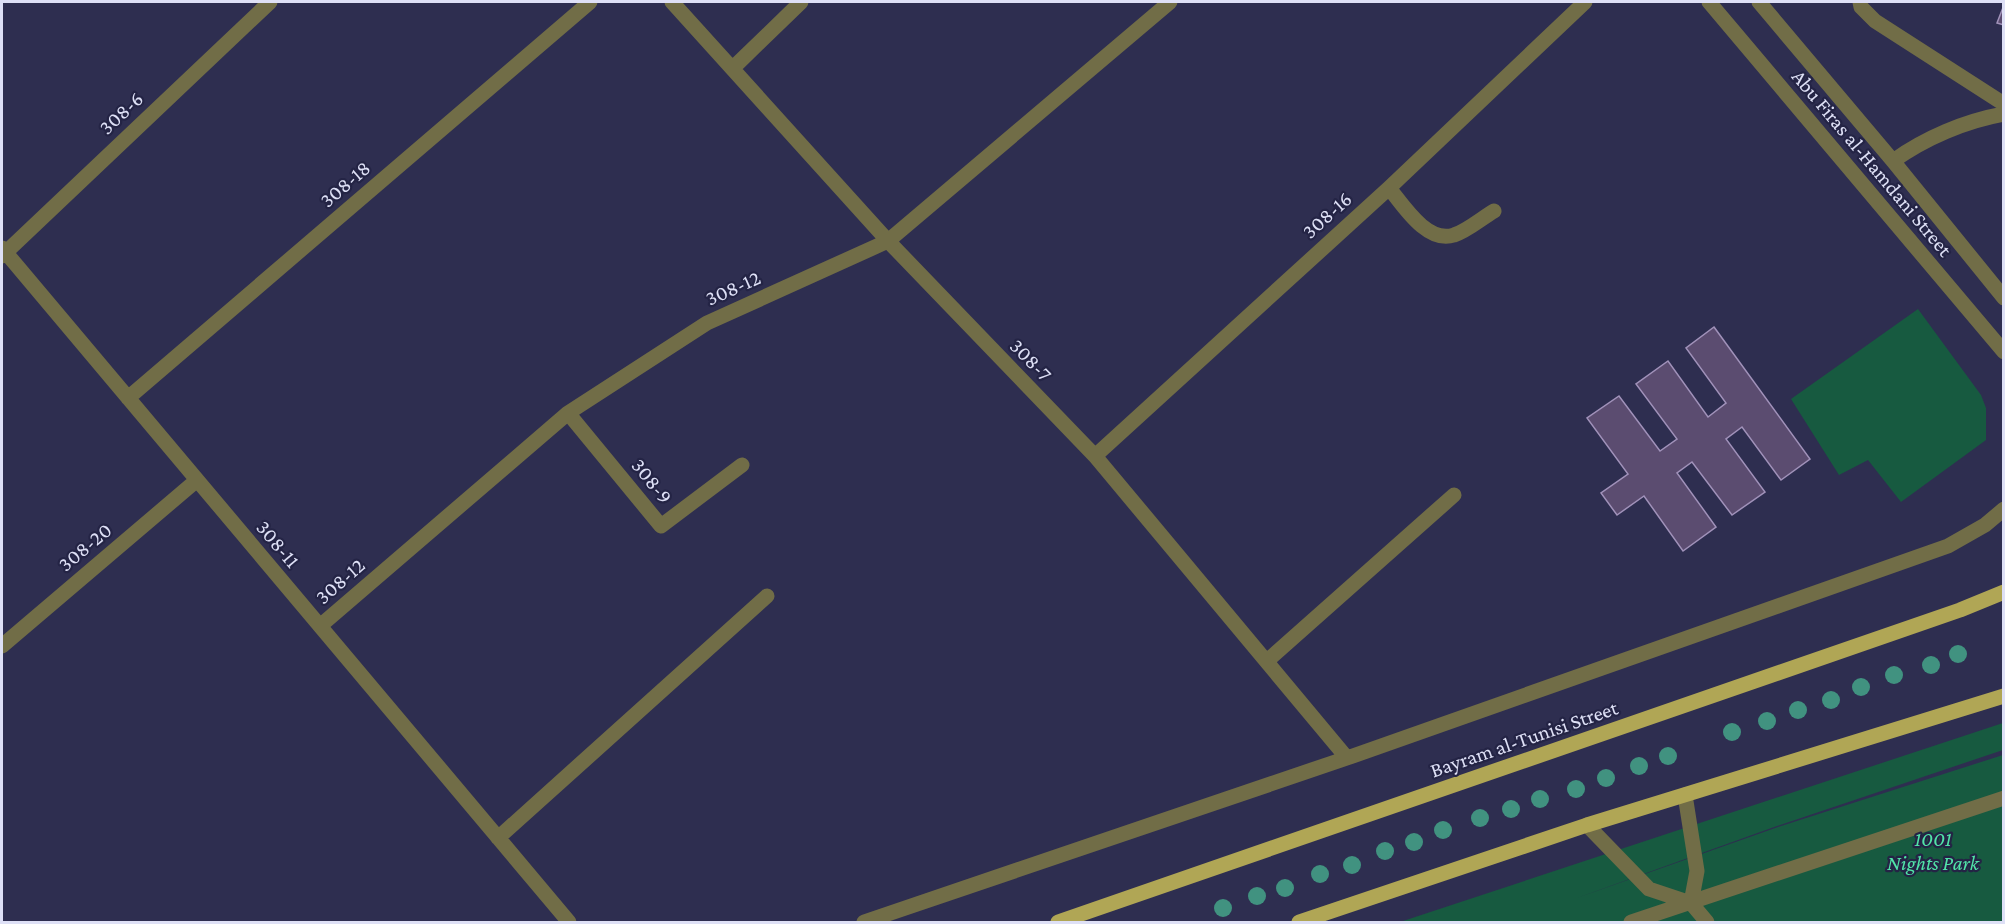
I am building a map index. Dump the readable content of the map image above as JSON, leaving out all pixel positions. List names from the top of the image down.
{
  "streets": {
    "main road": ["Bayram al-Tunisi Street"],
    "street": [
      "308-6",
      "Abu Firas al-Hamdani Street",
      "308-18",
      "308-16",
      "308-12",
      "308-7",
      "308-9",
      "308-11",
      "308-20"
    ]
  },
  "crossings": [
    ["308-6", "308-11"],
    ["308-18", "308-11"],
    ["308-16", "308-7"],
    ["308-12", "308-7"],
    ["308-12", "308-9"],
    ["308-12", "308-11"],
    ["308-11", "308-20"]
  ],
  "parks": ["1001 Nights Park"]
}
